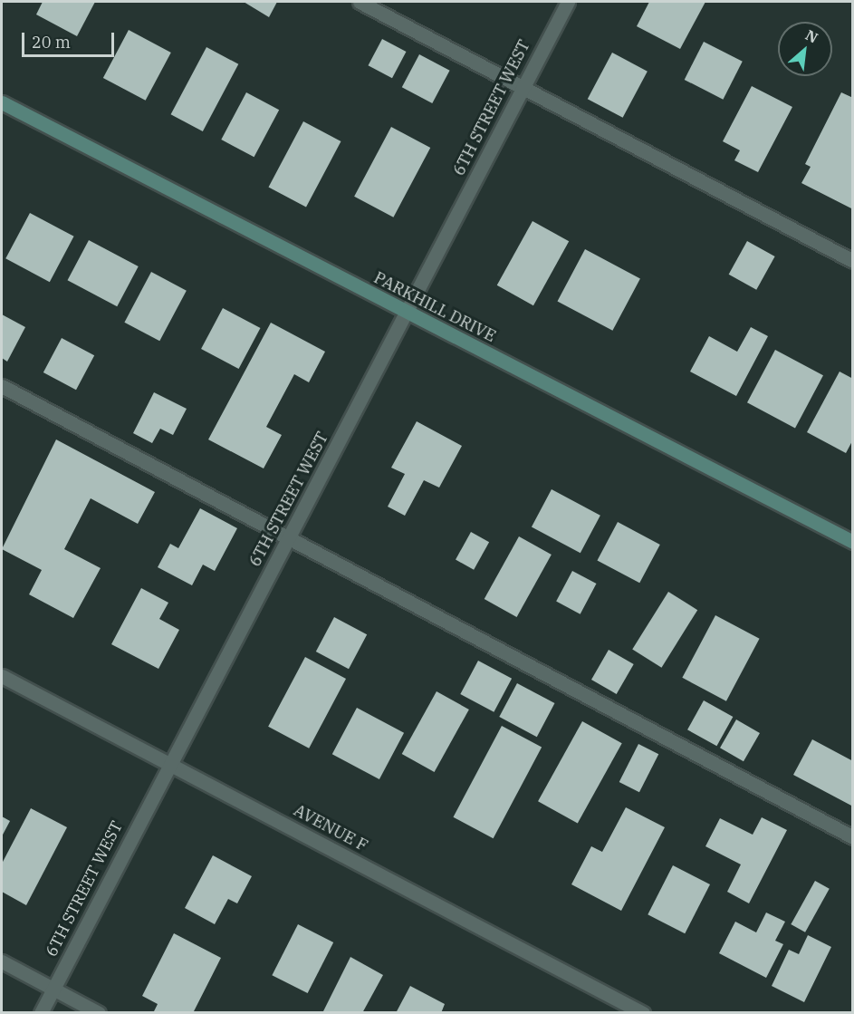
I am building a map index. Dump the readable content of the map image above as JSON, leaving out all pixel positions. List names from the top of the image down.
{
  "streets": {
    "street": ["6TH STREET WEST", "PARKHILL DRIVE", "AVENUE F"]
  },
  "crossings": [
    ["6TH STREET WEST", "PARKHILL DRIVE"],
    ["6TH STREET WEST", "AVENUE F"]
  ],
  "scale_bar": "20 m",
  "north": "top right"
}
